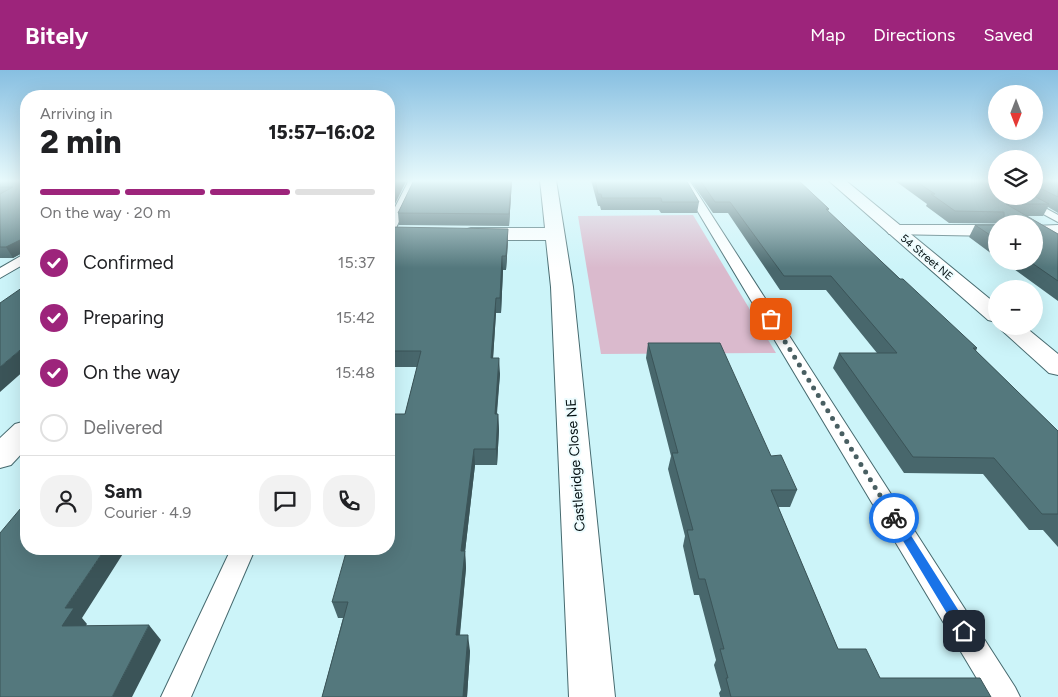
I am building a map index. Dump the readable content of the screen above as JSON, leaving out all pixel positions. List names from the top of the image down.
{
  "streets": {
    "street": ["54 Street NE", "Castleridge Close NE"]
  },
  "north": "bottom",
  "page": {
    "header": "Bitely",
    "nav": ["Map", "Directions", "Saved"],
    "map_buttons": ["+", "−"],
    "heading": ["2 min", "Arriving in", "15:57–16:02"],
    "panel": ["Sam", "Courier · 4.9"],
    "bar": "On the way · 20 m",
    "list": [
      ["Confirmed", "15:37"],
      ["Preparing", "15:42"],
      ["On the way", "15:48"],
      "Delivered"
    ]
  }
}
